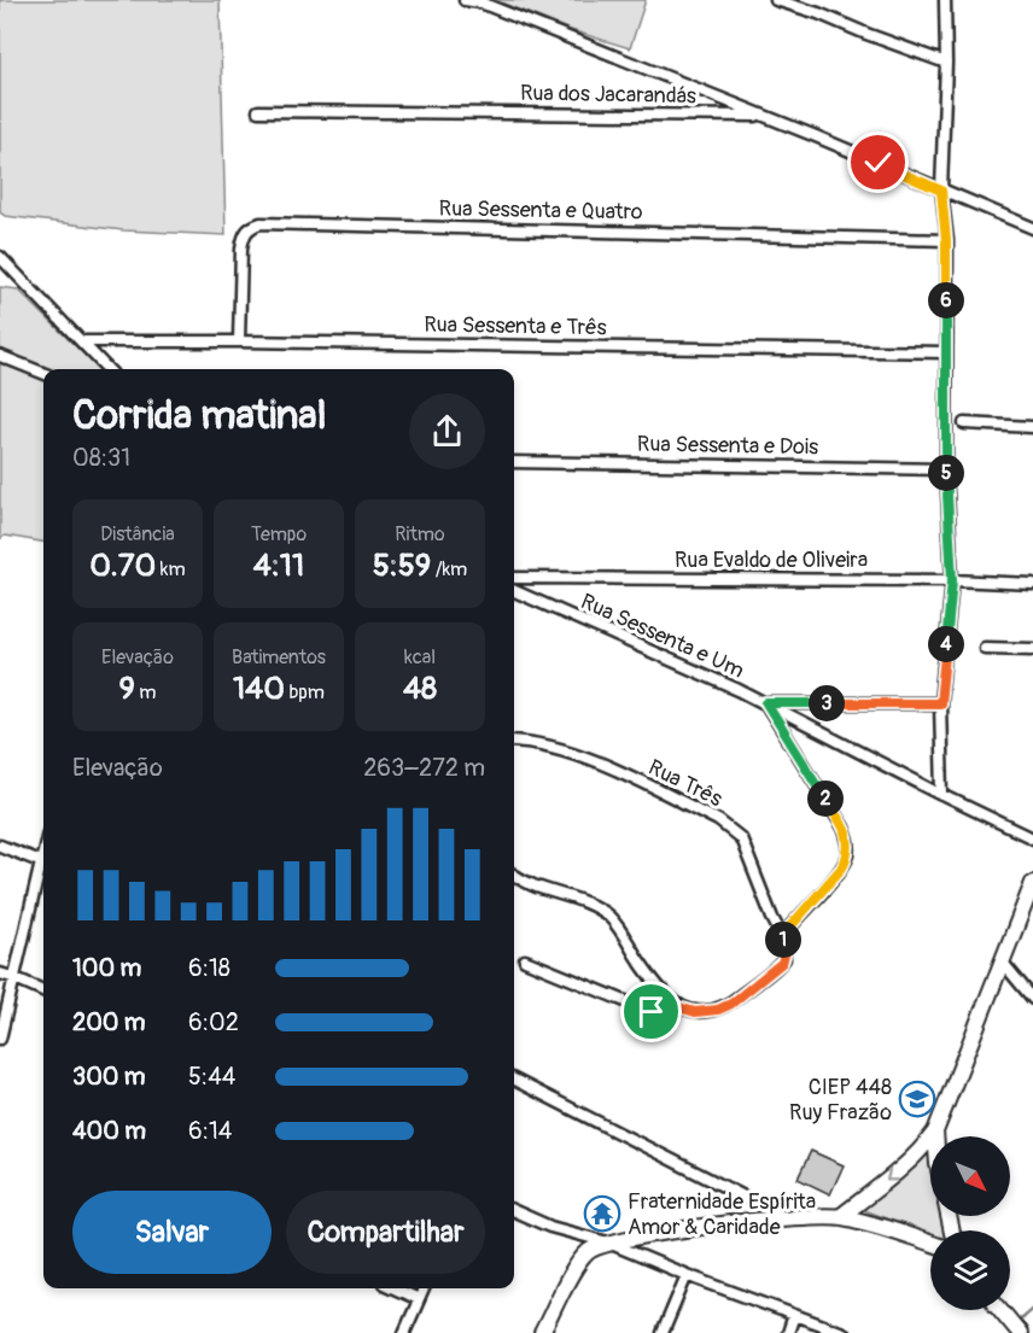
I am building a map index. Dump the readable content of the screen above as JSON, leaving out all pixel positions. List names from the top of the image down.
{
  "streets": {
    "street": [
      "Rua dos Jacarandás",
      "Rua Sessenta e Quatro",
      "Rua Sessenta e Três",
      "Rua Sessenta e Dois",
      "Rua Evaldo de Oliveira",
      "Rua Sessenta e Um",
      "Rua Três"
    ]
  },
  "crossings": [
    ["Rua Sessenta e Quatro", "Rua Sessenta e Três"]
  ],
  "places": {
    "school or university": ["CIEP 448 Ruy Frazão"],
    "temple": ["Fraternidade Espírita Amor & Caridade"]
  },
  "north": "bottom right",
  "page": {
    "pins": [
      "6",
      "5",
      "4",
      "3",
      "2",
      "1"
    ],
    "heading": ["Corrida matinal", "08:31"],
    "stats": [
      ["Distância", "0.70 km"],
      ["Tempo", "4:11"],
      ["Ritmo", "5:59 /km"],
      ["Elevação", "9 m"],
      ["Batimentos", "140 bpm"],
      ["kcal", "48"]
    ],
    "chart": ["Elevação", "263–272 m"],
    "list": [
      {
        "name": "100 m",
        "note": "6:18"
      },
      {
        "name": "200 m",
        "note": "6:02"
      },
      {
        "name": "300 m",
        "note": "5:44"
      },
      {
        "name": "400 m",
        "note": "6:14"
      }
    ],
    "buttons": ["Salvar", "Compartilhar"]
  }
}
